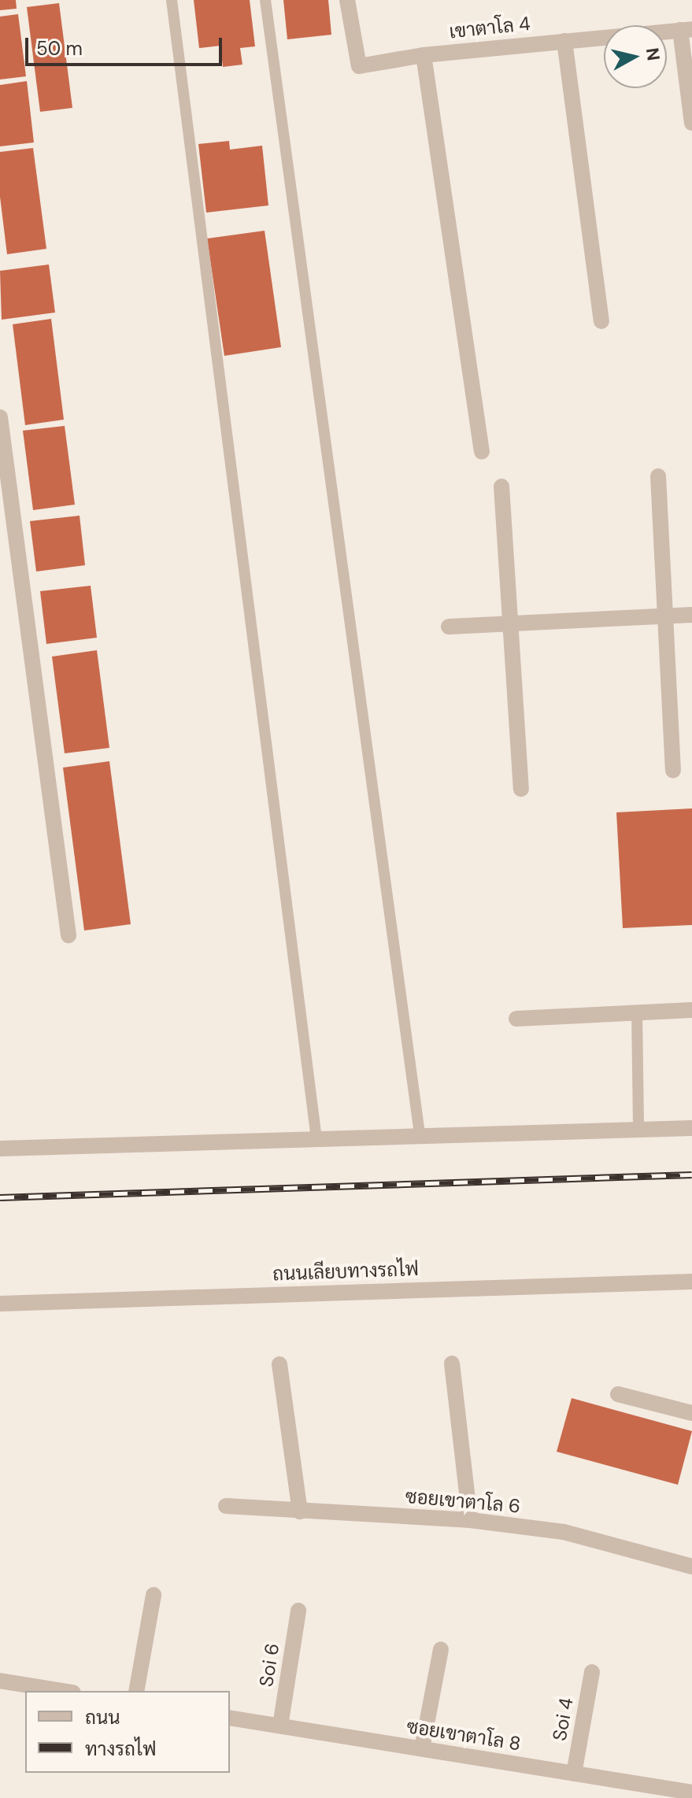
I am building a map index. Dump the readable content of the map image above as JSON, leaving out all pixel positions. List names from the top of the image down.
{
  "streets": {
    "street": [
      "เขาตาโล 4",
      "ถนนเลียบทางรถไฟ",
      "ซอยเขาตาโล 6",
      "Soi 6",
      "Soi 4",
      "ซอยเขาตาโล 8"
    ]
  },
  "crossings": [
    ["Soi 6", "ซอยเขาตาโล 8"],
    ["Soi 4", "ซอยเขาตาโล 8"]
  ],
  "legend": ["ถนน", "ทางรถไฟ"],
  "scale_bar": "50 m",
  "north": "right"
}
